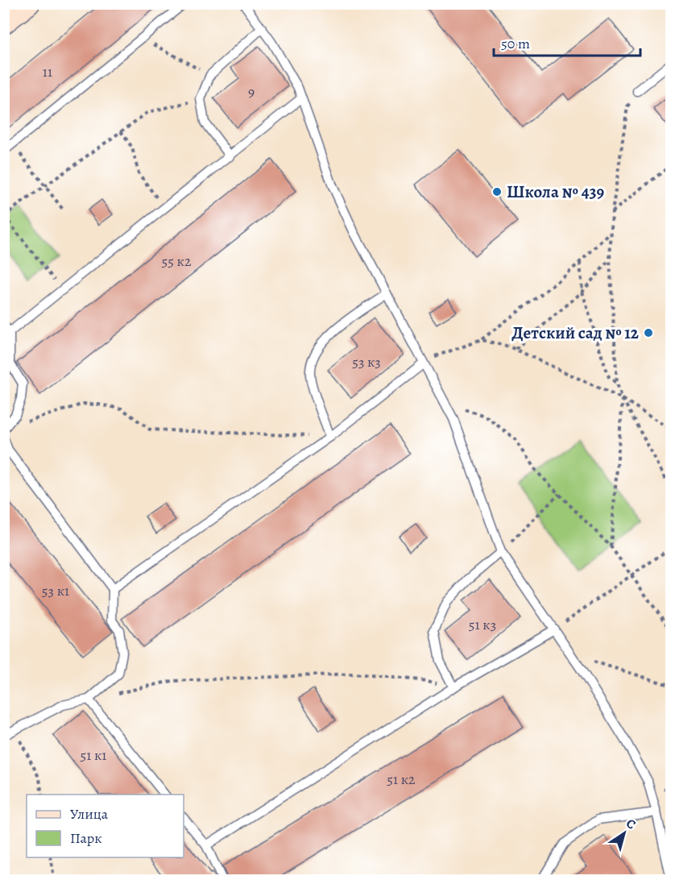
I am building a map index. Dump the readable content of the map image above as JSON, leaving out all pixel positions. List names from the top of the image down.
{
  "places": ["Школа № 439", "Детский сад № 12"],
  "house_numbers": [
    "11",
    "9",
    "55 к2",
    "53 к3",
    "53 к1",
    "51 к3",
    "51 к1",
    "51 к2"
  ],
  "legend": ["Улица", "Парк"],
  "scale_bar": "50 m",
  "north": "top right"
}
